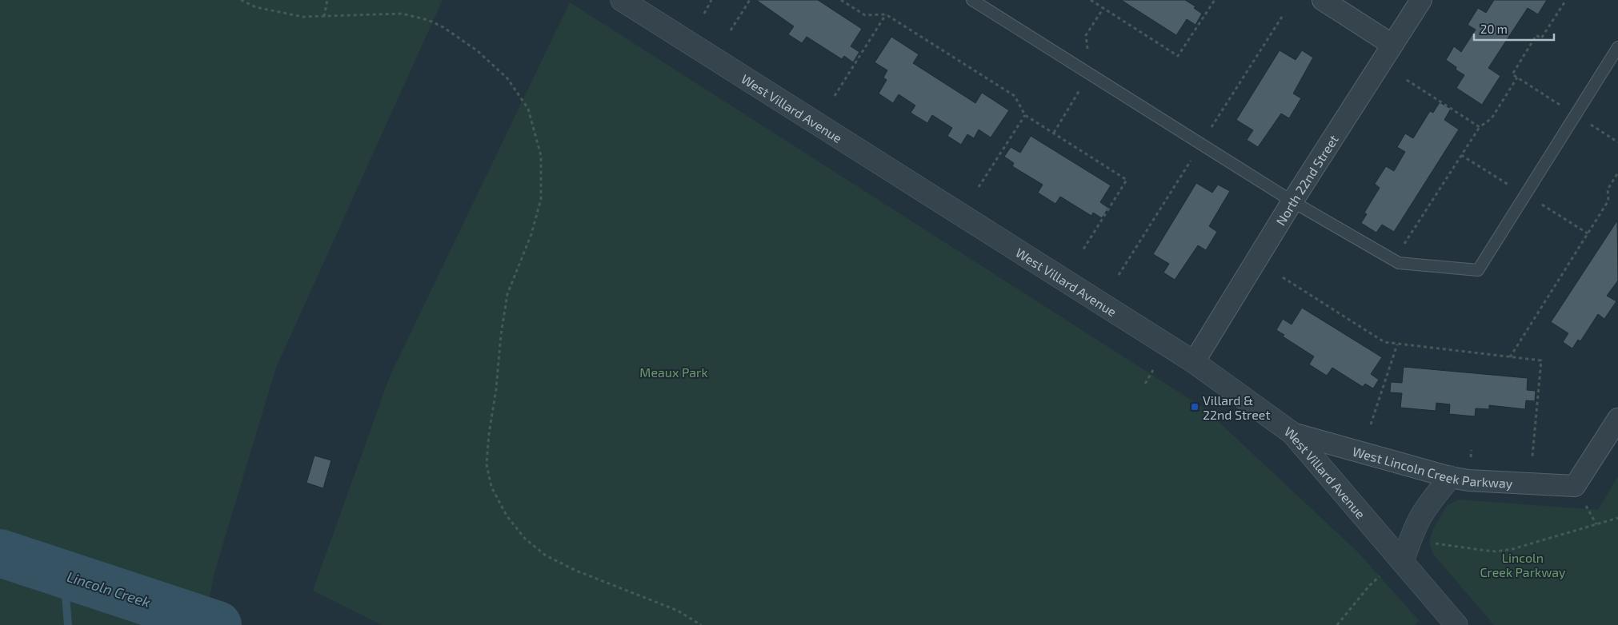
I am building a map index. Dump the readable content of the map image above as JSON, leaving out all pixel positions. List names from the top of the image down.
{
  "streets": {
    "street": ["West Villard Avenue", "North 22nd Street", "West Lincoln Creek Parkway"]
  },
  "crossings": [
    ["West Villard Avenue", "North 22nd Street"],
    ["West Villard Avenue", "West Lincoln Creek Parkway"]
  ],
  "water": ["Lincoln Creek"],
  "parks": ["Meaux Park", "Lincoln Creek Parkway"],
  "places": {
    "transit": ["Villard & 22nd Street"]
  },
  "scale_bar": "20 m"
}
